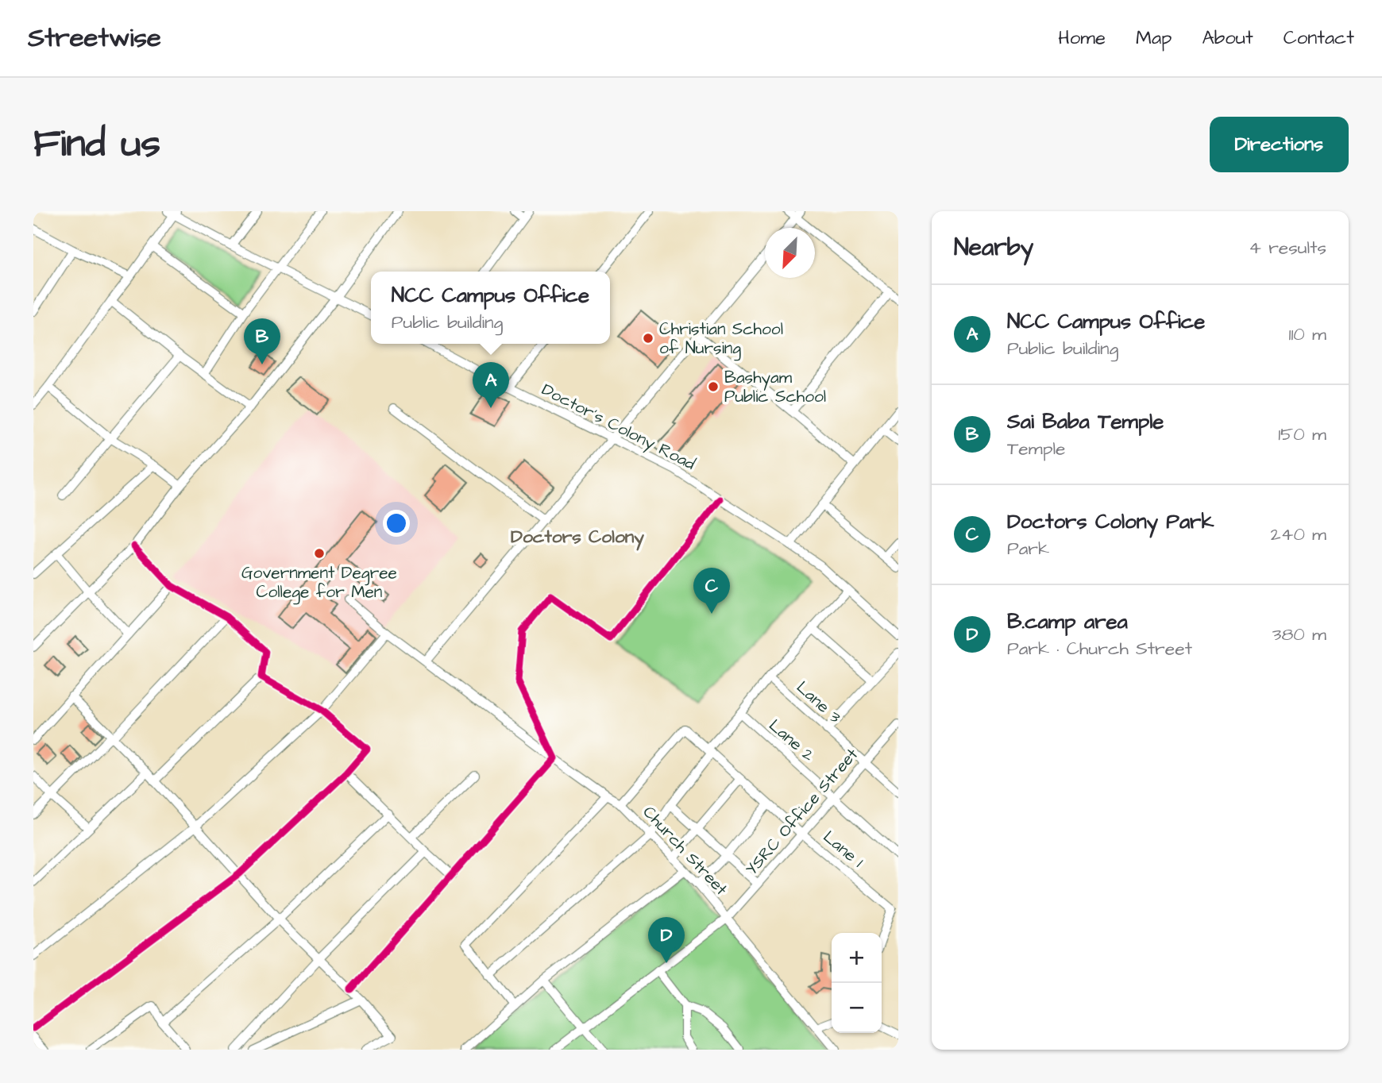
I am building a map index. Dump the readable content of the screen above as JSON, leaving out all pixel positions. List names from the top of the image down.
{
  "streets": {
    "street": [
      "Doctor's Colony Road",
      "Lane 3",
      "Lane 2",
      "YSRC Office Street",
      "Lane 1",
      "Church Street"
    ]
  },
  "crossings": [
    ["Lane 3", "YSRC Office Street"],
    ["Lane 2", "YSRC Office Street"],
    ["YSRC Office Street", "Lane 1"],
    ["YSRC Office Street", "Church Street"],
    ["Lane 1", "Church Street"]
  ],
  "districts": ["Doctors Colony"],
  "places": ["Christian School of Nursing", "Bashyam Public School", "Government Degree College for Men"],
  "north": "bottom left",
  "page": {
    "header": "Streetwise",
    "nav": [
      "Home",
      "Map",
      "About",
      "Contact"
    ],
    "buttons": "Directions",
    "title": "Find us",
    "heading": ["Nearby", "4 results"],
    "popup": ["NCC Campus Office", "Public building"],
    "list": [
      {
        "mark": "A",
        "name": "NCC Campus Office",
        "note": "Public building",
        "value": "110 m"
      },
      {
        "mark": "B",
        "name": "Sai Baba Temple",
        "note": "Temple",
        "value": "150 m"
      },
      {
        "mark": "C",
        "name": "Doctors Colony Park",
        "note": "Park",
        "value": "240 m"
      },
      {
        "mark": "D",
        "name": "B.camp area",
        "note": "Park · Church Street",
        "value": "380 m"
      }
    ],
    "pins": [
      "B",
      "A",
      "C",
      "D"
    ],
    "map_buttons": ["+", "−"]
  }
}
